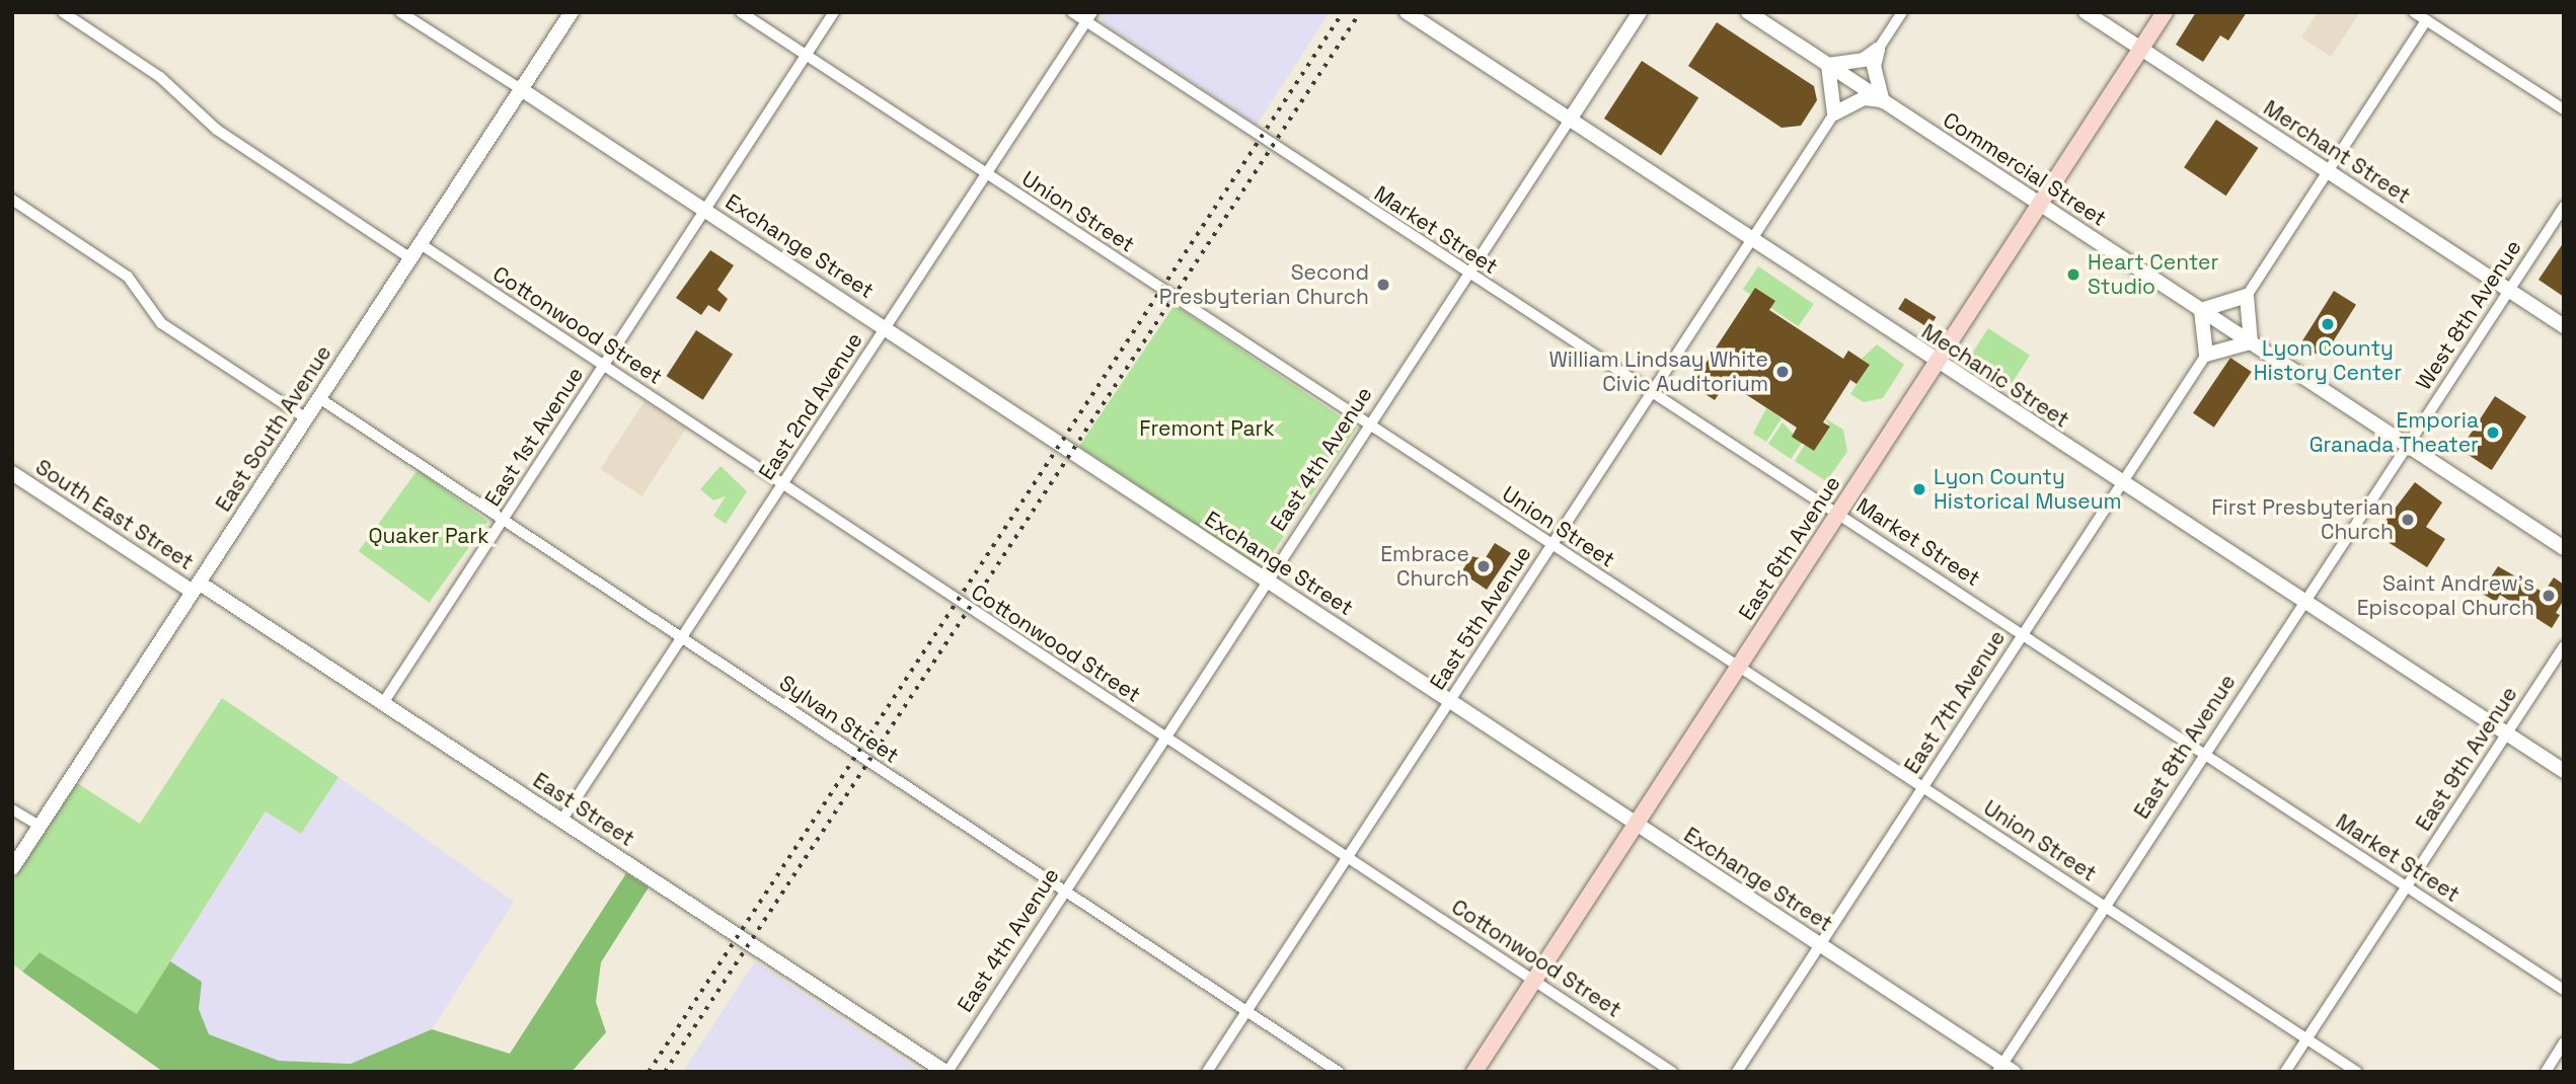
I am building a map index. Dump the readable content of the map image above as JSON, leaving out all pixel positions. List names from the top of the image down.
{
  "streets": {
    "main road": ["East 6th Avenue"],
    "street": [
      "Merchant Street",
      "Commercial Street",
      "Union Street",
      "Market Street",
      "Exchange Street",
      "West 8th Avenue",
      "Cottonwood Street",
      "Mechanic Street",
      "East 2nd Avenue",
      "East South Avenue",
      "East 1st Avenue",
      "East 4th Avenue",
      "South East Street",
      "East 5th Avenue",
      "East 7th Avenue",
      "Sylvan Street",
      "East 8th Avenue",
      "East 9th Avenue",
      "East Street"
    ]
  },
  "crossings": [
    ["Merchant Street", "West 8th Avenue"],
    ["Merchant Street", "East 6th Avenue"],
    ["Commercial Street", "West 8th Avenue"],
    ["Commercial Street", "East 6th Avenue"],
    ["Commercial Street", "East 8th Avenue"],
    ["Union Street", "East 2nd Avenue"],
    ["Union Street", "East 1st Avenue"],
    ["Union Street", "East 4th Avenue"],
    ["Union Street", "East 6th Avenue"],
    ["Union Street", "East 5th Avenue"],
    ["Union Street", "East 7th Avenue"],
    ["Union Street", "East 8th Avenue"],
    ["Union Street", "East 9th Avenue"],
    ["Market Street", "East 2nd Avenue"],
    ["Market Street", "East 4th Avenue"],
    ["Market Street", "East 6th Avenue"],
    ["Market Street", "East 5th Avenue"],
    ["Market Street", "East 7th Avenue"],
    ["Market Street", "East 8th Avenue"],
    ["Market Street", "East 9th Avenue"],
    ["Exchange Street", "East 2nd Avenue"],
    ["Exchange Street", "East South Avenue"],
    ["Exchange Street", "East 1st Avenue"],
    ["Exchange Street", "East 4th Avenue"],
    ["Exchange Street", "East 6th Avenue"],
    ["Exchange Street", "East 5th Avenue"],
    ["Exchange Street", "East 7th Avenue"],
    ["Exchange Street", "East 8th Avenue"],
    ["West 8th Avenue", "East 8th Avenue"],
    ["Cottonwood Street", "East 2nd Avenue"],
    ["Cottonwood Street", "East South Avenue"],
    ["Cottonwood Street", "East 1st Avenue"],
    ["Cottonwood Street", "East 4th Avenue"],
    ["Cottonwood Street", "East 6th Avenue"],
    ["Cottonwood Street", "East 5th Avenue"],
    ["Mechanic Street", "East 4th Avenue"],
    ["Mechanic Street", "East 6th Avenue"],
    ["Mechanic Street", "East 5th Avenue"],
    ["Mechanic Street", "East 7th Avenue"],
    ["Mechanic Street", "East 8th Avenue"],
    ["Mechanic Street", "East 9th Avenue"],
    ["East 2nd Avenue", "Sylvan Street"],
    ["East 2nd Avenue", "East Street"],
    ["East South Avenue", "South East Street"],
    ["East South Avenue", "Sylvan Street"],
    ["East South Avenue", "East Street"],
    ["East 1st Avenue", "Sylvan Street"],
    ["East 1st Avenue", "East Street"],
    ["East 4th Avenue", "Sylvan Street"],
    ["East 4th Avenue", "East Street"],
    ["South East Street", "East Street"],
    ["East 5th Avenue", "Sylvan Street"]
  ],
  "parks": ["Fremont Park", "Quaker Park"],
  "places": [
    "Heart Center Studio",
    "Second Presbyterian Church",
    "Lyon County History Center",
    "William Lindsay White Civic Auditorium",
    "Emporia Granada Theater",
    "Lyon County Historical Museum",
    "First Presbyterian Church",
    "Embrace Church",
    "Saint Andrew's Episcopal Church"
  ]
}
